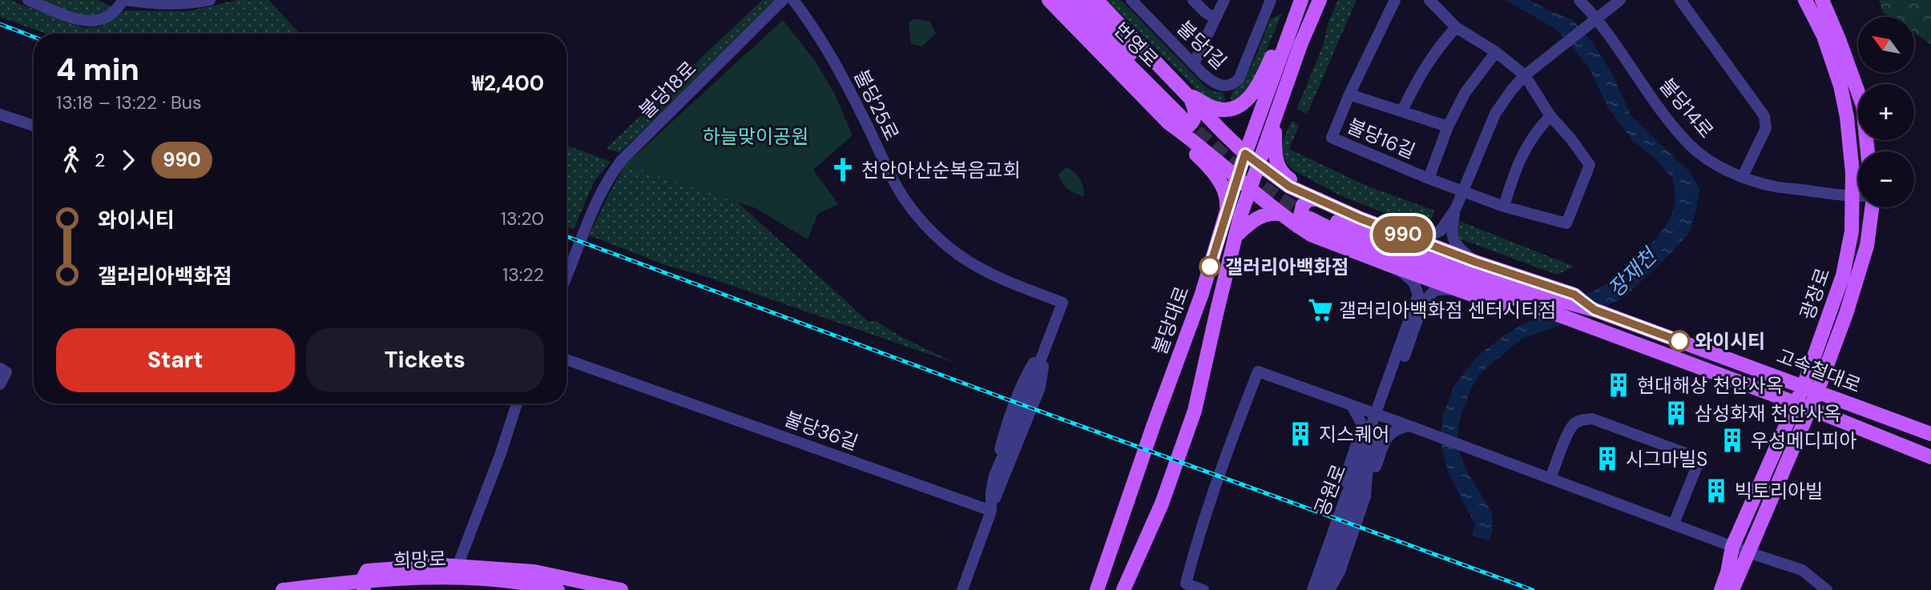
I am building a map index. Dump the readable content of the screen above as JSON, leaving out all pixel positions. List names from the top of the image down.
{
  "streets": {
    "main road": [
      "번영로",
      "광장로",
      "불당대로",
      "고속철대로",
      "희망로"
    ],
    "street": [
      "불당1길",
      "불당18로",
      "불당25로",
      "불당14로",
      "불당16길",
      "불당36길",
      "공원로"
    ]
  },
  "crossings": [
    ["불당14로", "광장로"],
    ["광장로", "고속철대로"]
  ],
  "water": ["장재천"],
  "parks": ["하늘맞이공원"],
  "places": {
    "church": ["천안아산순복음교회"],
    "other": ["갤러리아백화점", "와이시티"],
    "supermarket": ["갤러리아백화점 센터시티점"],
    "building": [
      "현대해상 천안사옥",
      "삼성화재 천안사옥",
      "지스퀘어",
      "우성메디피아",
      "시그마빌S",
      "빅토리아빌"
    ]
  },
  "lines": ["bus line 990"],
  "north": "top left",
  "page": {
    "on_map": "990",
    "map_buttons": ["+", "−"],
    "heading": ["4 min", "13:18 – 13:22 · Bus", "₩2,400"],
    "legs": ["2", "990"],
    "list": [
      {
        "name": "와이시티",
        "value": "13:20"
      },
      {
        "name": "갤러리아백화점",
        "value": "13:22"
      }
    ],
    "buttons": ["Start", "Tickets"]
  }
}
